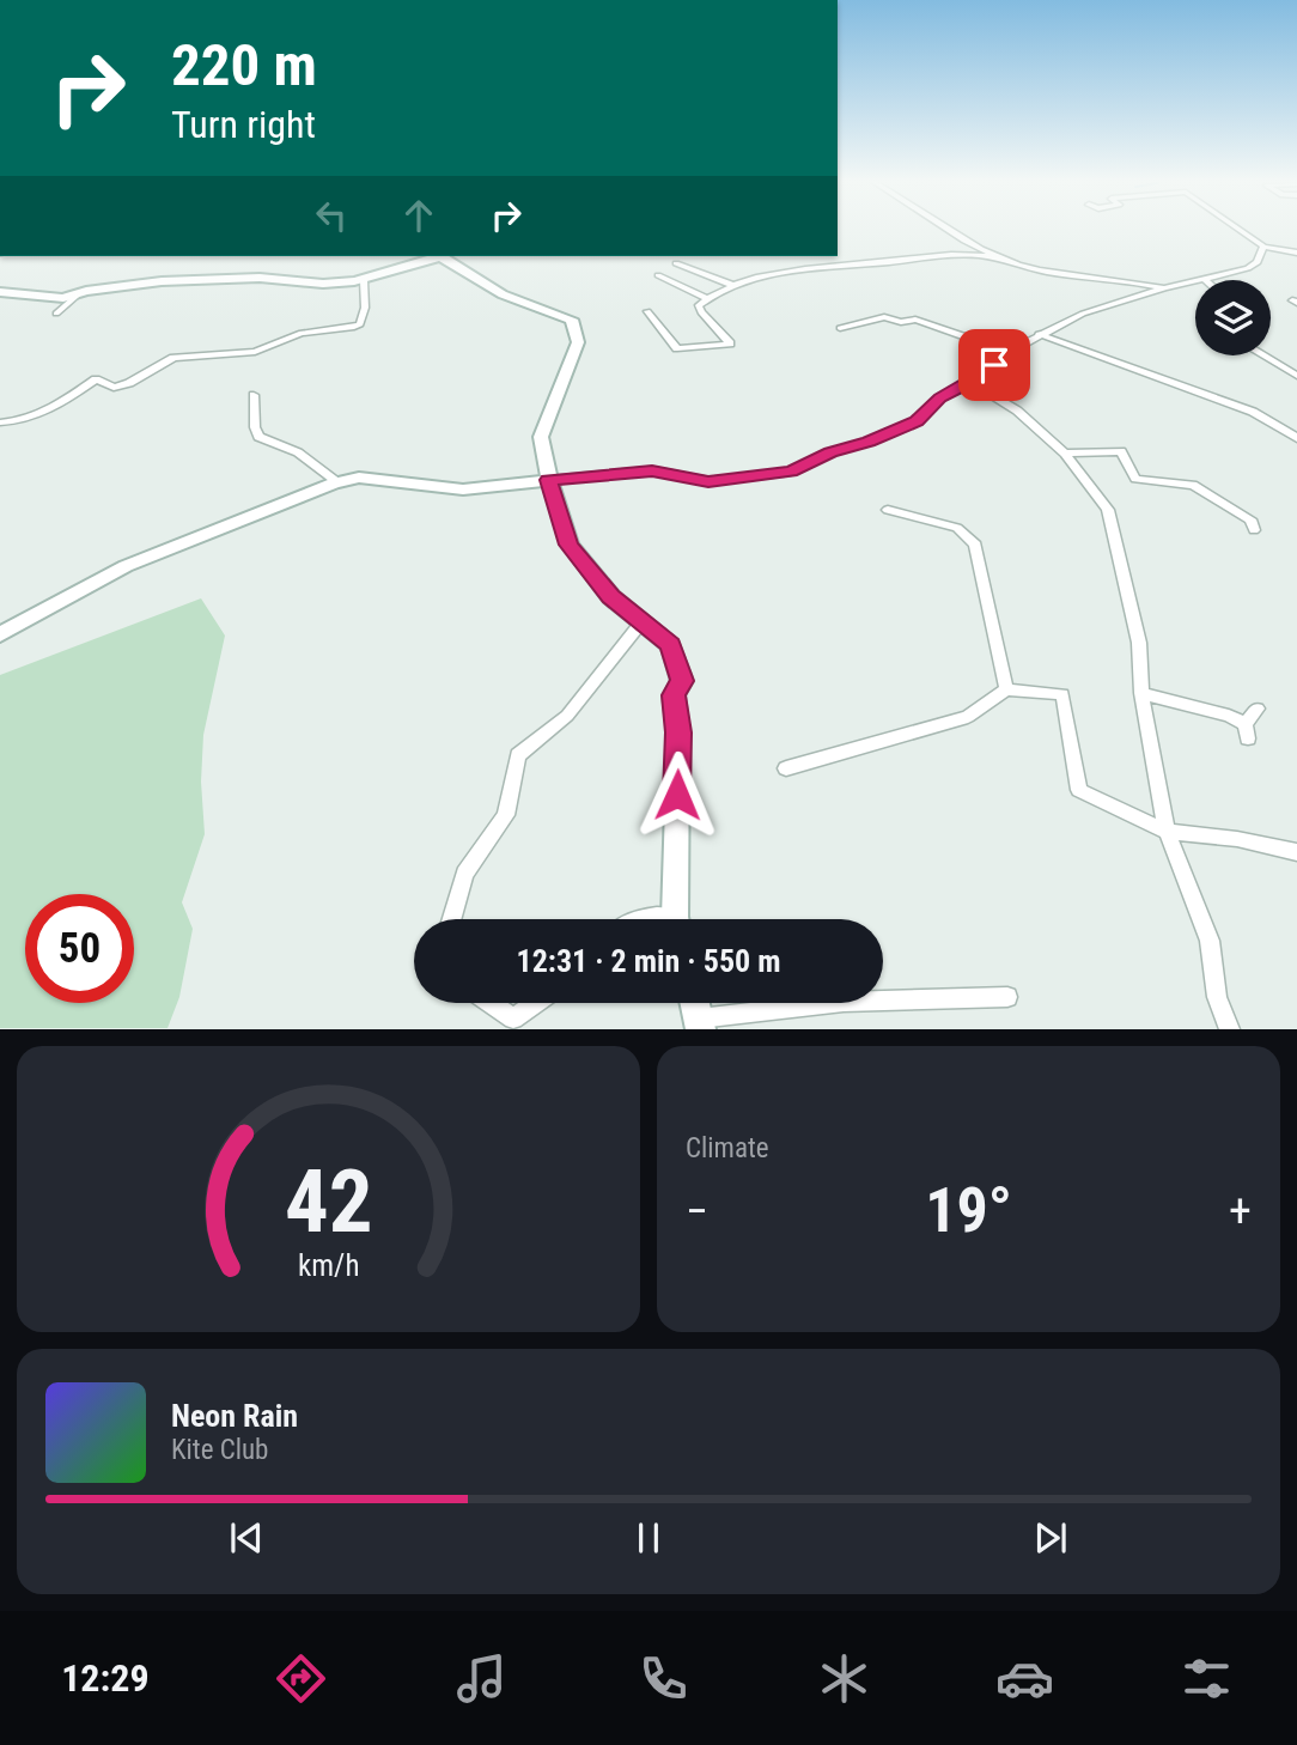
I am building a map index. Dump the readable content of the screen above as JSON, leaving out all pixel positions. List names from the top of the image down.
{
  "page": {
    "turn": ["220 m", "Turn right"],
    "limit": "50",
    "trip": "12:31 · 2 min · 550 m",
    "tile": "Climate",
    "heat": ["−", "19°", "+"],
    "song": ["Neon Rain", "Kite Club"],
    "tabs": "12:29",
    "gauge": ["42", "km/h"]
  }
}
